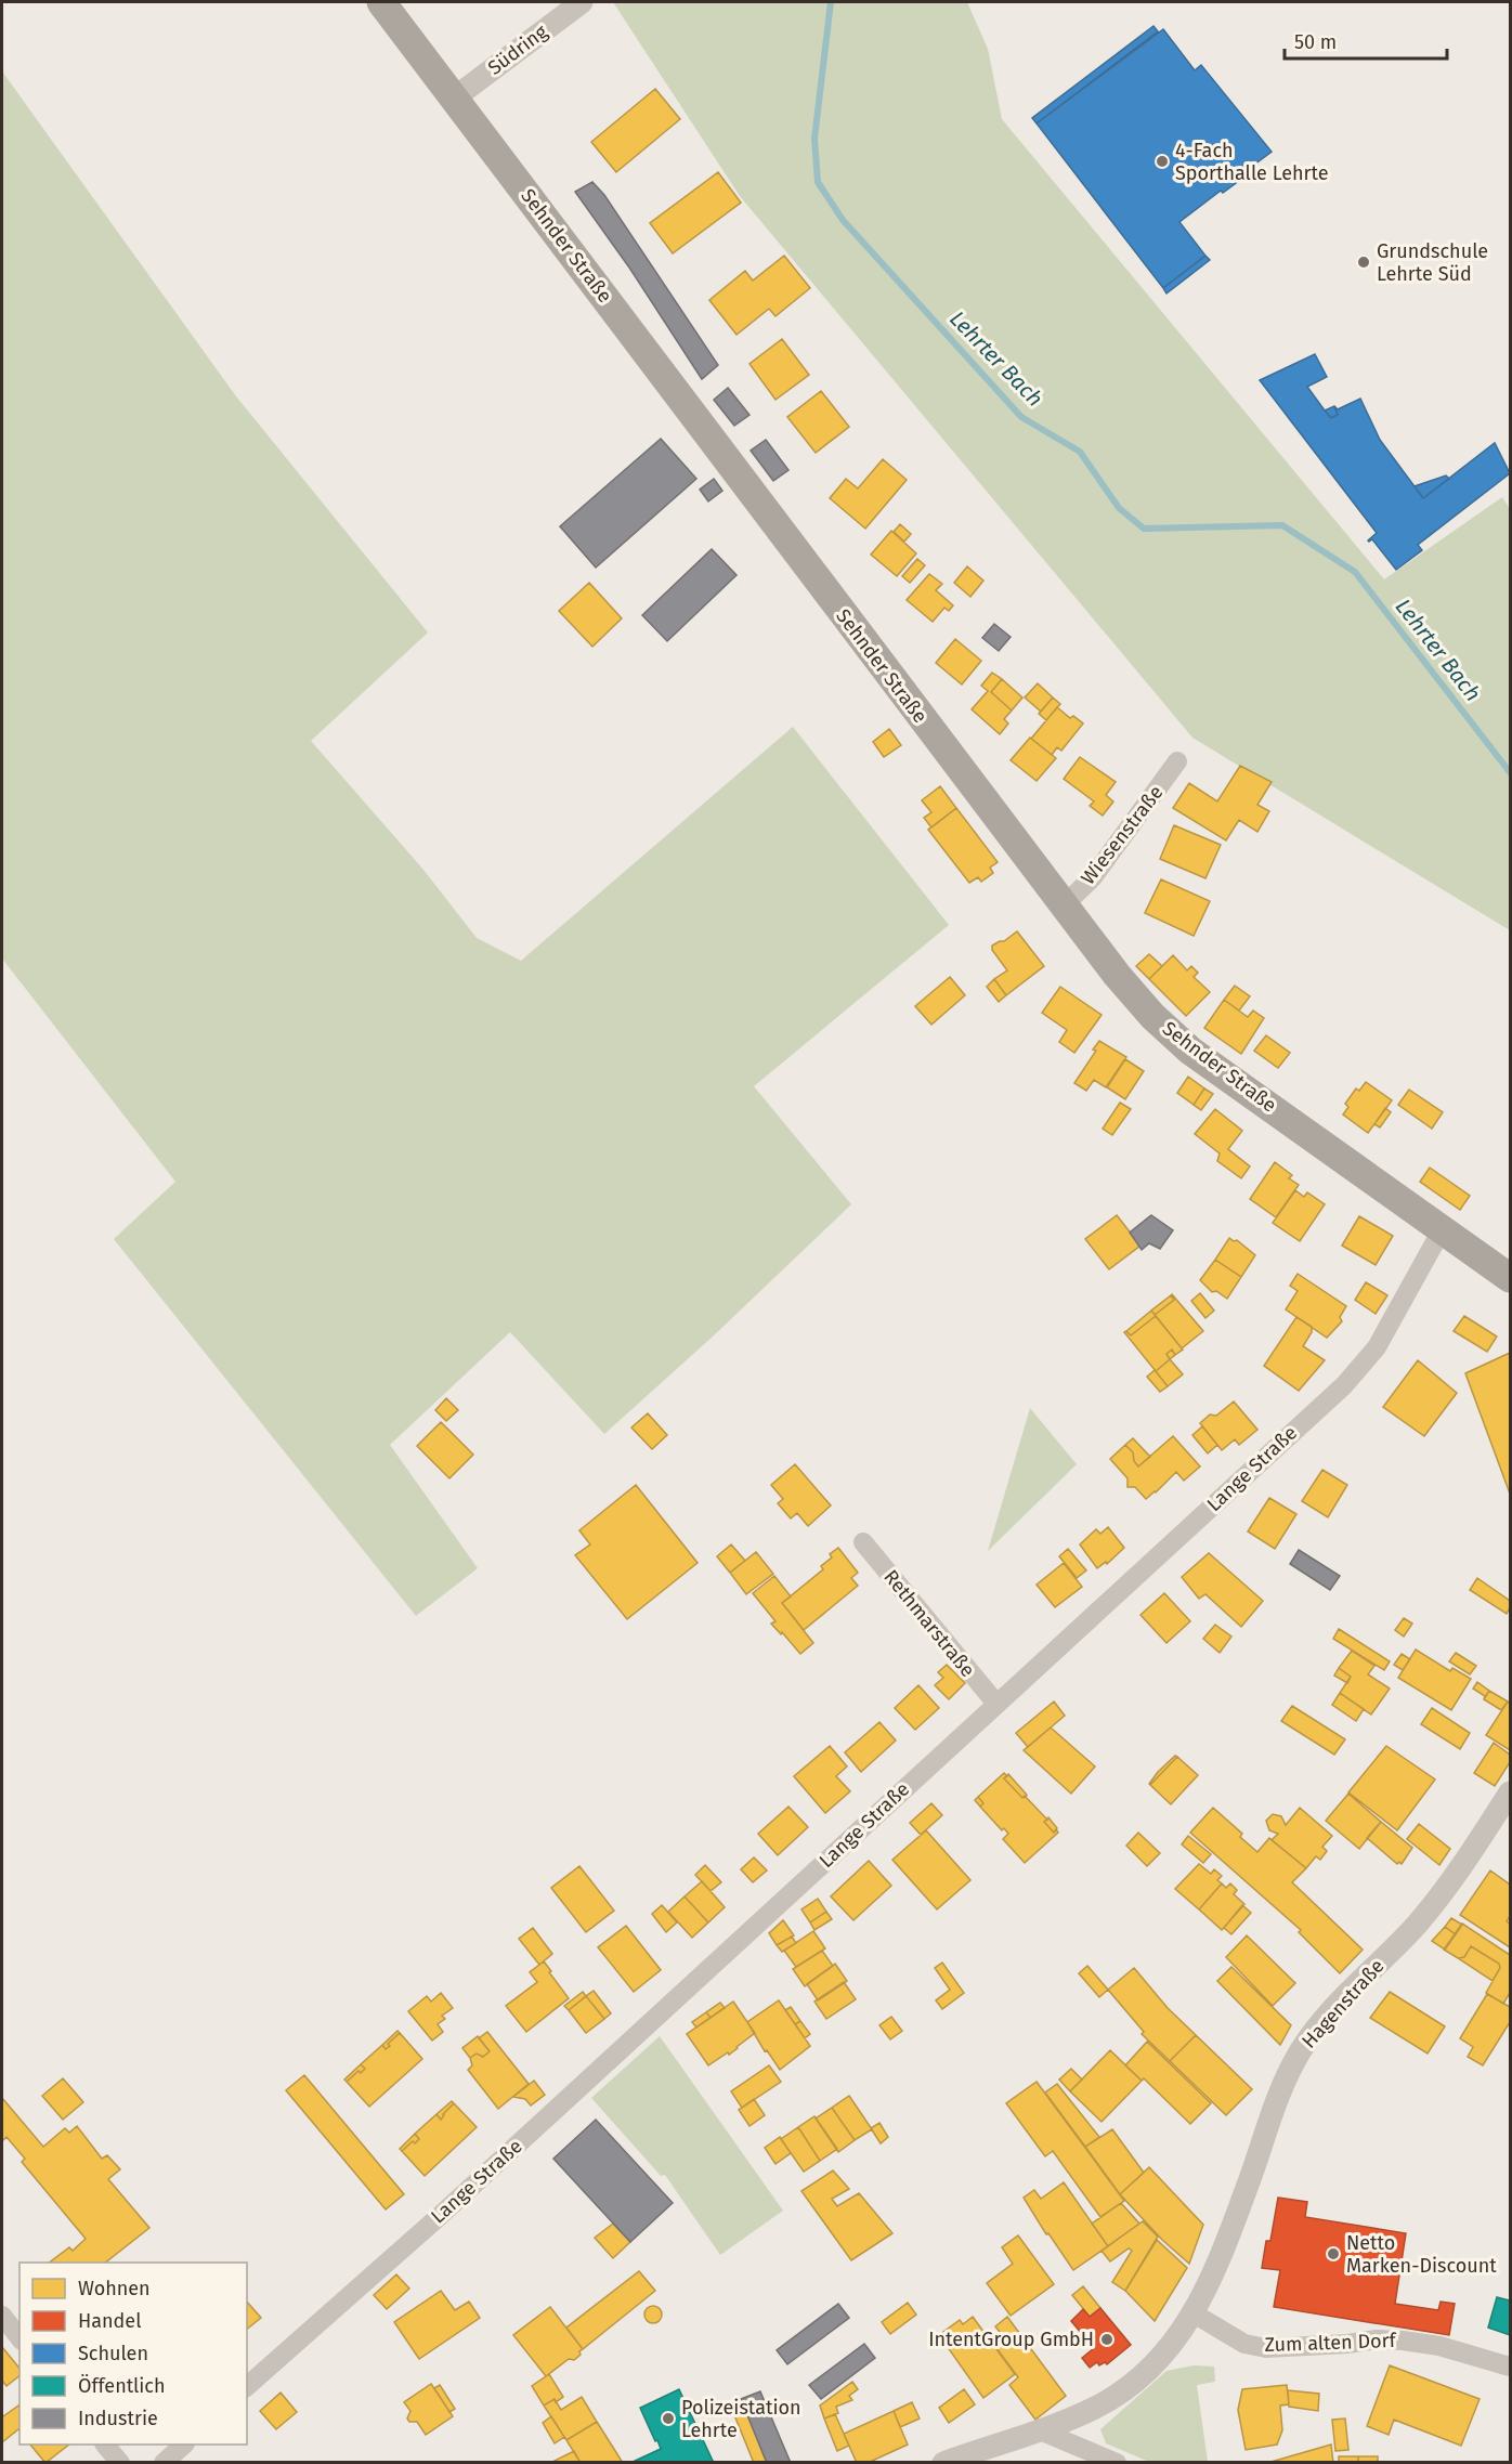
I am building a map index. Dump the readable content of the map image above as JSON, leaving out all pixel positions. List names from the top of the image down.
{
  "streets": {
    "main road": ["Sehnder Straße"],
    "street": [
      "Südring",
      "Wiesenstraße",
      "Lange Straße",
      "Rethmarstraße",
      "Hagenstraße",
      "Zum alten Dorf"
    ]
  },
  "crossings": [
    ["Südring", "Sehnder Straße"],
    ["Sehnder Straße", "Wiesenstraße"],
    ["Sehnder Straße", "Lange Straße"],
    ["Lange Straße", "Rethmarstraße"],
    ["Hagenstraße", "Zum alten Dorf"]
  ],
  "water": ["Lehrter Bach"],
  "places": [
    "4-Fach Sporthalle Lehrte",
    "Grundschule Lehrte Süd",
    "Netto Marken-Discount",
    "IntentGroup GmbH",
    "Polizeistation Lehrte"
  ],
  "legend": [
    "Wohnen",
    "Handel",
    "Schulen",
    "Öffentlich",
    "Industrie"
  ],
  "scale_bar": "50 m"
}
